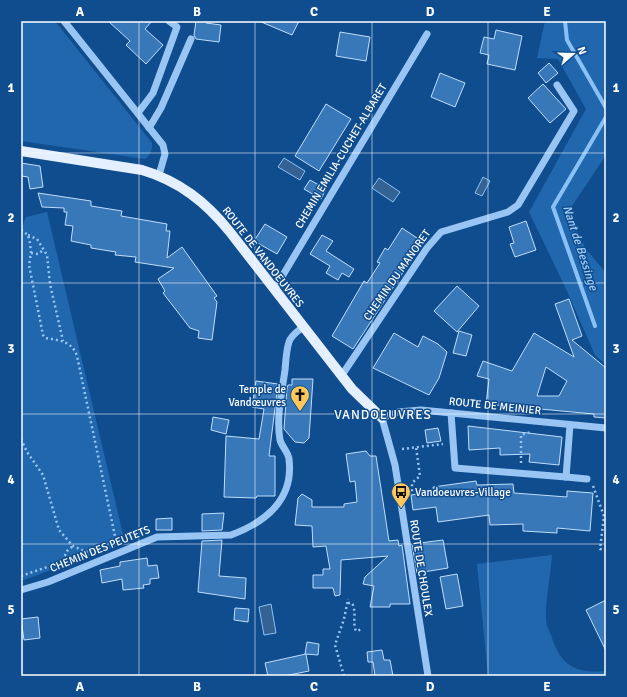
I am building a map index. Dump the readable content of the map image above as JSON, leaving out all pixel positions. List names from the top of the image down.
{
  "streets": {
    "main road": ["ROUTE DE VANDOEUVRES"],
    "street": [
      "CHEMIN EMILIA-CUCHET-ALBARET",
      "CHEMIN DU MANORET",
      "ROUTE DE MEINIER",
      "CHEMIN DES PEUTETS",
      "ROUTE DE CHOULEX"
    ]
  },
  "crossings": [
    ["CHEMIN EMILIA-CUCHET-ALBARET", "ROUTE DE VANDOEUVRES"],
    ["ROUTE DE VANDOEUVRES", "CHEMIN DU MANORET"],
    ["ROUTE DE VANDOEUVRES", "ROUTE DE MEINIER"],
    ["ROUTE DE VANDOEUVRES", "CHEMIN DES PEUTETS"],
    ["ROUTE DE VANDOEUVRES", "ROUTE DE CHOULEX"],
    ["ROUTE DE MEINIER", "ROUTE DE CHOULEX"]
  ],
  "districts": ["VANDOEUVRES"],
  "water": ["Nant de Bessinge"],
  "places": {
    "church": ["Temple de Vandœuvres"],
    "bus stop": ["Vandoeuvres-Village"]
  },
  "north": "right",
  "grid": {
    "columns": [
      "A",
      "B",
      "C",
      "D",
      "E"
    ],
    "rows": [
      "1",
      "2",
      "3",
      "4",
      "5"
    ]
  }
}
